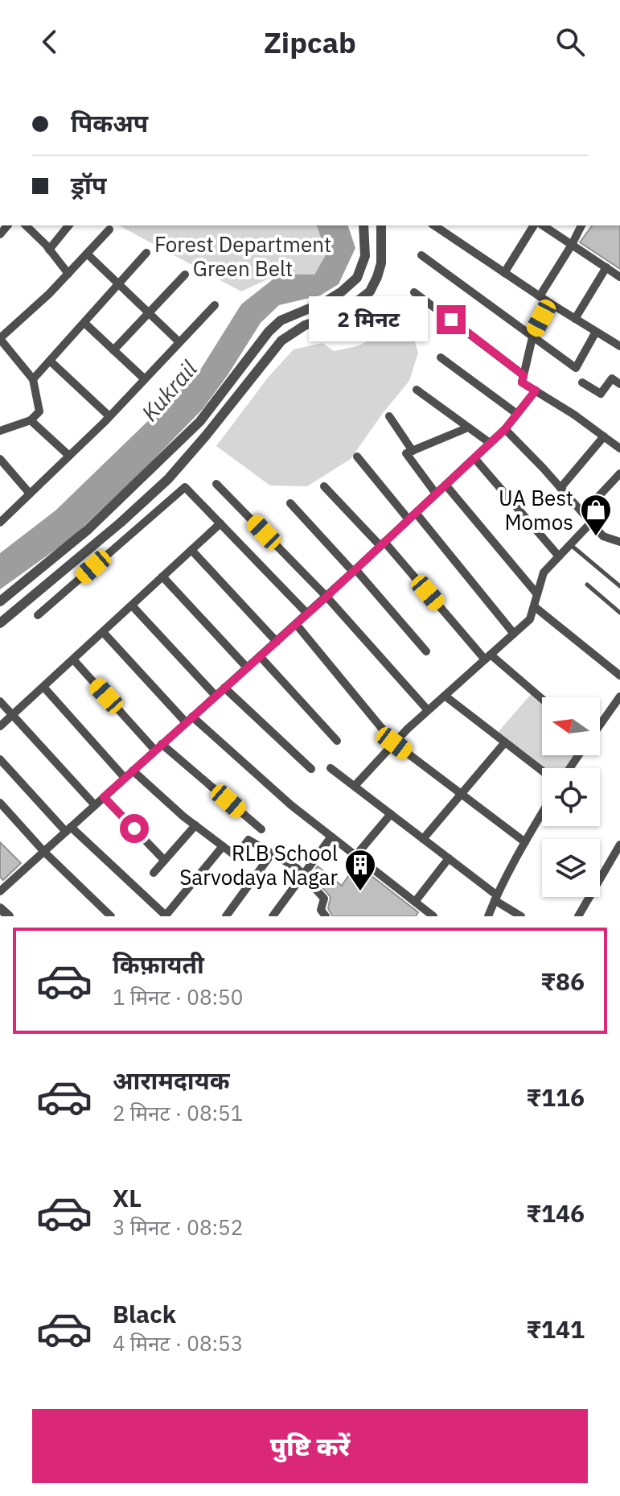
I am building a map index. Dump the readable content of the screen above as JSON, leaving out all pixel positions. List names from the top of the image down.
{
  "water": ["Kukrail"],
  "parks": ["Forest Department Green Belt"],
  "places": {
    "shop": ["UA Best Momos"],
    "building": ["RLB School Sarvodaya Nagar"]
  },
  "north": "left",
  "page": {
    "header": "Zipcab",
    "banner": ["पिकअप", "ड्रॉप"],
    "bubble": "2 मिनट",
    "list": [
      {
        "name": "किफ़ायती",
        "note": "1 मिनट · 08:50",
        "value": "₹86"
      },
      {
        "name": "आरामदायक",
        "note": "2 मिनट · 08:51",
        "value": "₹116"
      },
      {
        "name": "XL",
        "note": "3 मिनट · 08:52",
        "value": "₹146"
      },
      {
        "name": "Black",
        "note": "4 मिनट · 08:53",
        "value": "₹141"
      }
    ],
    "buttons": "पुष्टि करें"
  }
}
